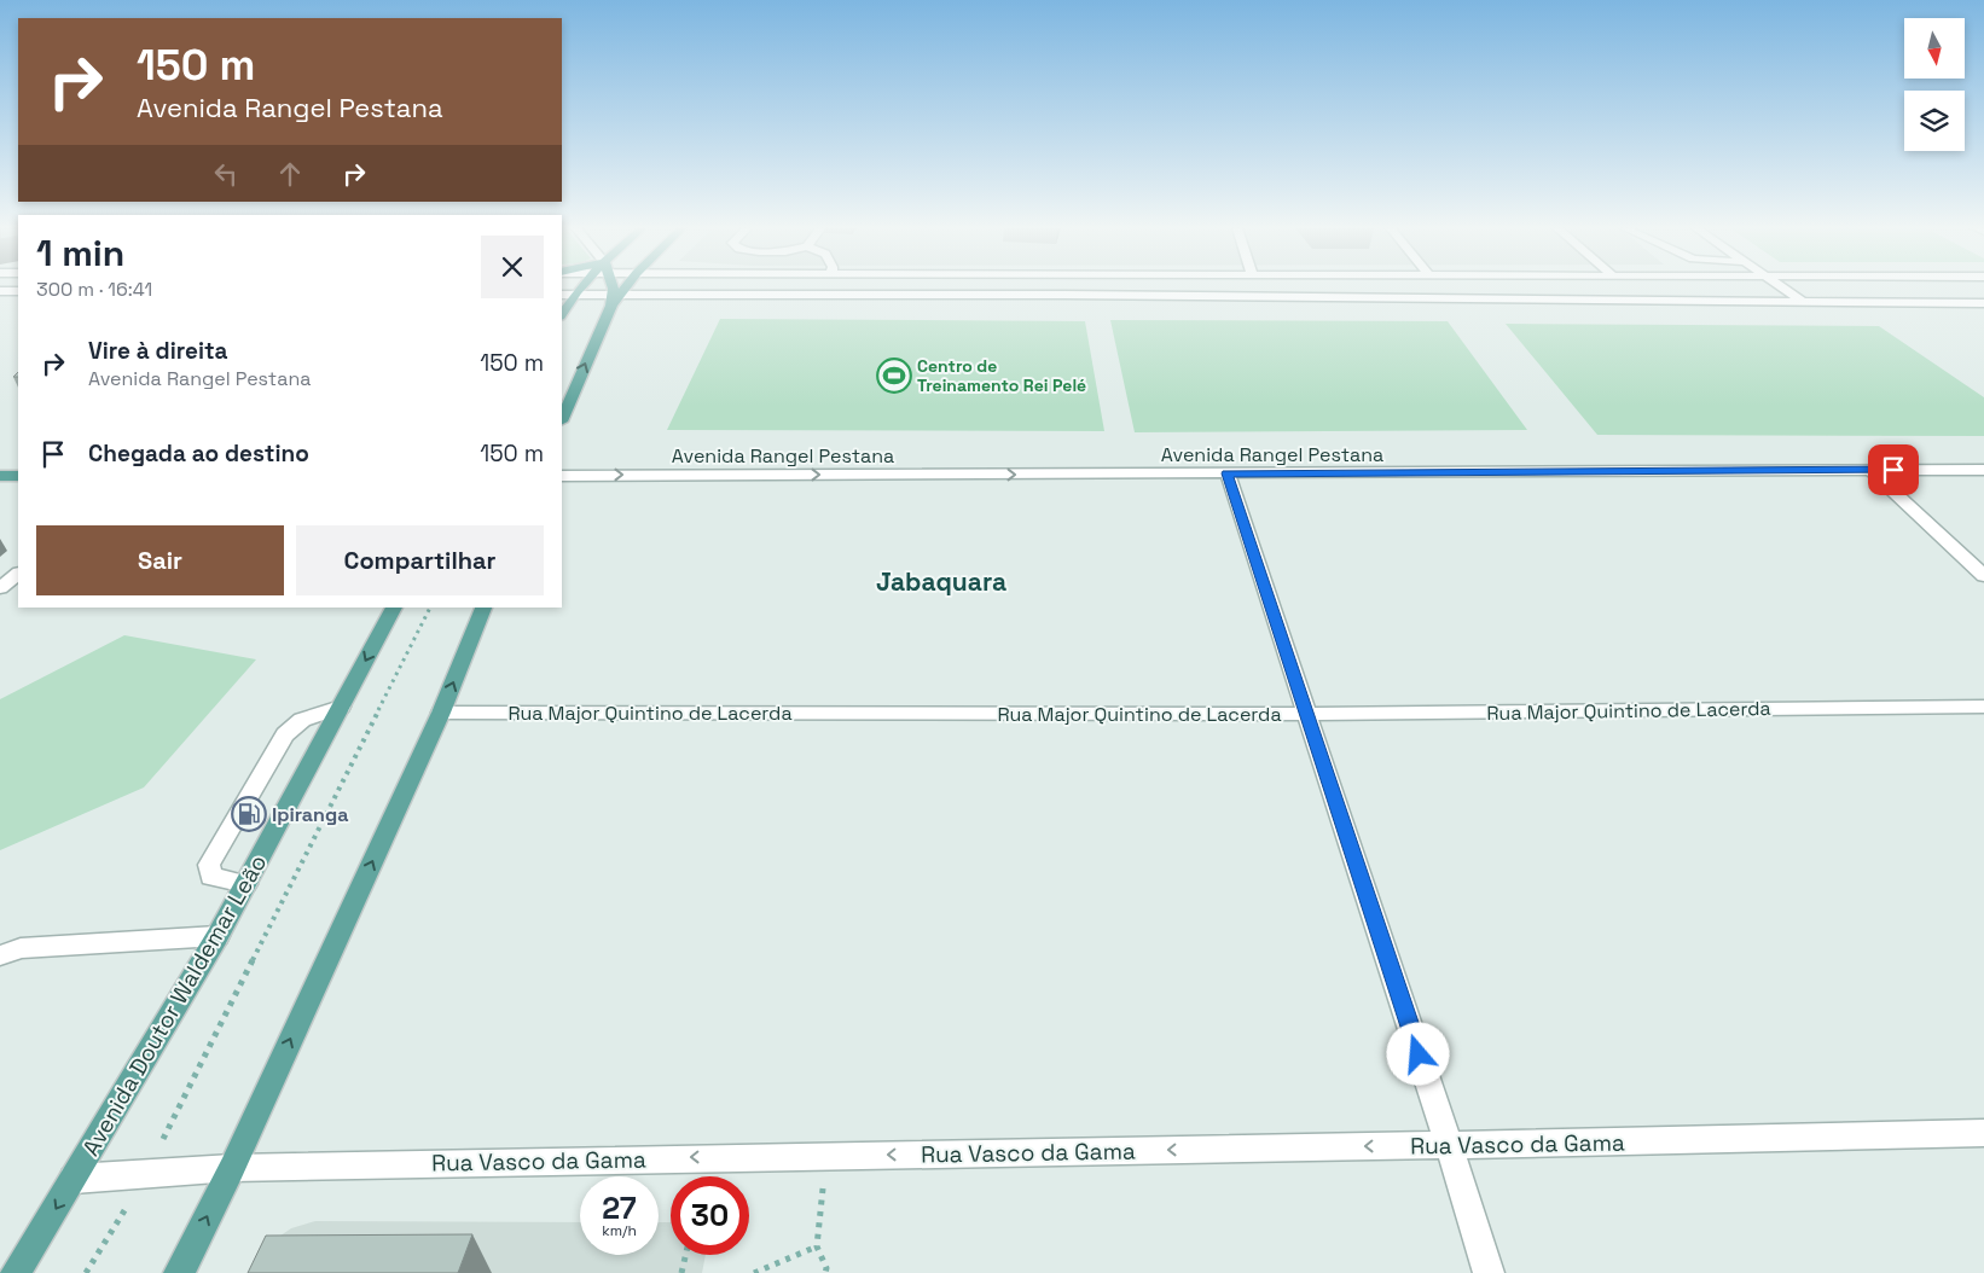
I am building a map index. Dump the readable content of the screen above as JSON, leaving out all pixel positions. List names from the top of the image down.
{
  "streets": {
    "main road": ["Avenida Doutor Waldemar Leão"],
    "street": ["Avenida Rangel Pestana", "Rua Major Quintino de Lacerda", "Rua Vasco da Gama"]
  },
  "crossings": [
    ["Avenida Doutor Waldemar Leão", "Rua Vasco da Gama"]
  ],
  "one_way": ["Avenida Rangel Pestana", "Rua Vasco da Gama"],
  "districts": ["Jabaquara"],
  "places": {
    "sports": ["Centro de Treinamento Rei Pelé"],
    "fuel station": ["Ipiranga"]
  },
  "north": "bottom",
  "page": {
    "turn": ["150 m", "Avenida Rangel Pestana"],
    "heading": ["1 min", "300 m · 16:41"],
    "list": [
      {
        "name": "Vire à direita",
        "note": "Avenida Rangel Pestana",
        "value": "150 m"
      },
      {
        "name": "Chegada ao destino",
        "value": "150 m"
      }
    ],
    "buttons": ["Sair", "Compartilhar"],
    "speed": "27 km/h",
    "limit": "30"
  }
}
